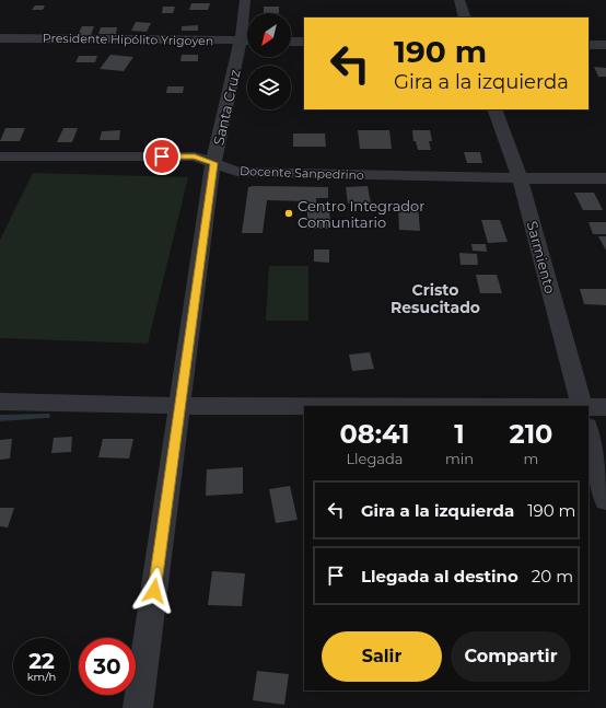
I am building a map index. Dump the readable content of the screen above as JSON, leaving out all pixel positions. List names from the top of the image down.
{
  "streets": {
    "street": [
      "Presidente Hipólito Yrigoyen",
      "Santa Cruz",
      "Docente Sanpedrino",
      "Sarmiento"
    ]
  },
  "crossings": [
    ["Presidente Hipólito Yrigoyen", "Santa Cruz"],
    ["Santa Cruz", "Docente Sanpedrino"],
    ["Docente Sanpedrino", "Sarmiento"]
  ],
  "districts": ["Cristo Resucitado"],
  "places": ["Centro Integrador Comunitario"],
  "north": "bottom left",
  "page": {
    "turn": ["190 m", "Gira a la izquierda"],
    "eta": [
      "08:41",
      "Llegada",
      "1",
      "min",
      "210",
      "m"
    ],
    "list": [
      {
        "name": "Gira a la izquierda",
        "value": "190 m"
      },
      {
        "name": "Llegada al destino",
        "value": "20 m"
      }
    ],
    "buttons": ["Salir", "Compartir"],
    "speed": "22 km/h",
    "limit": "30"
  }
}
